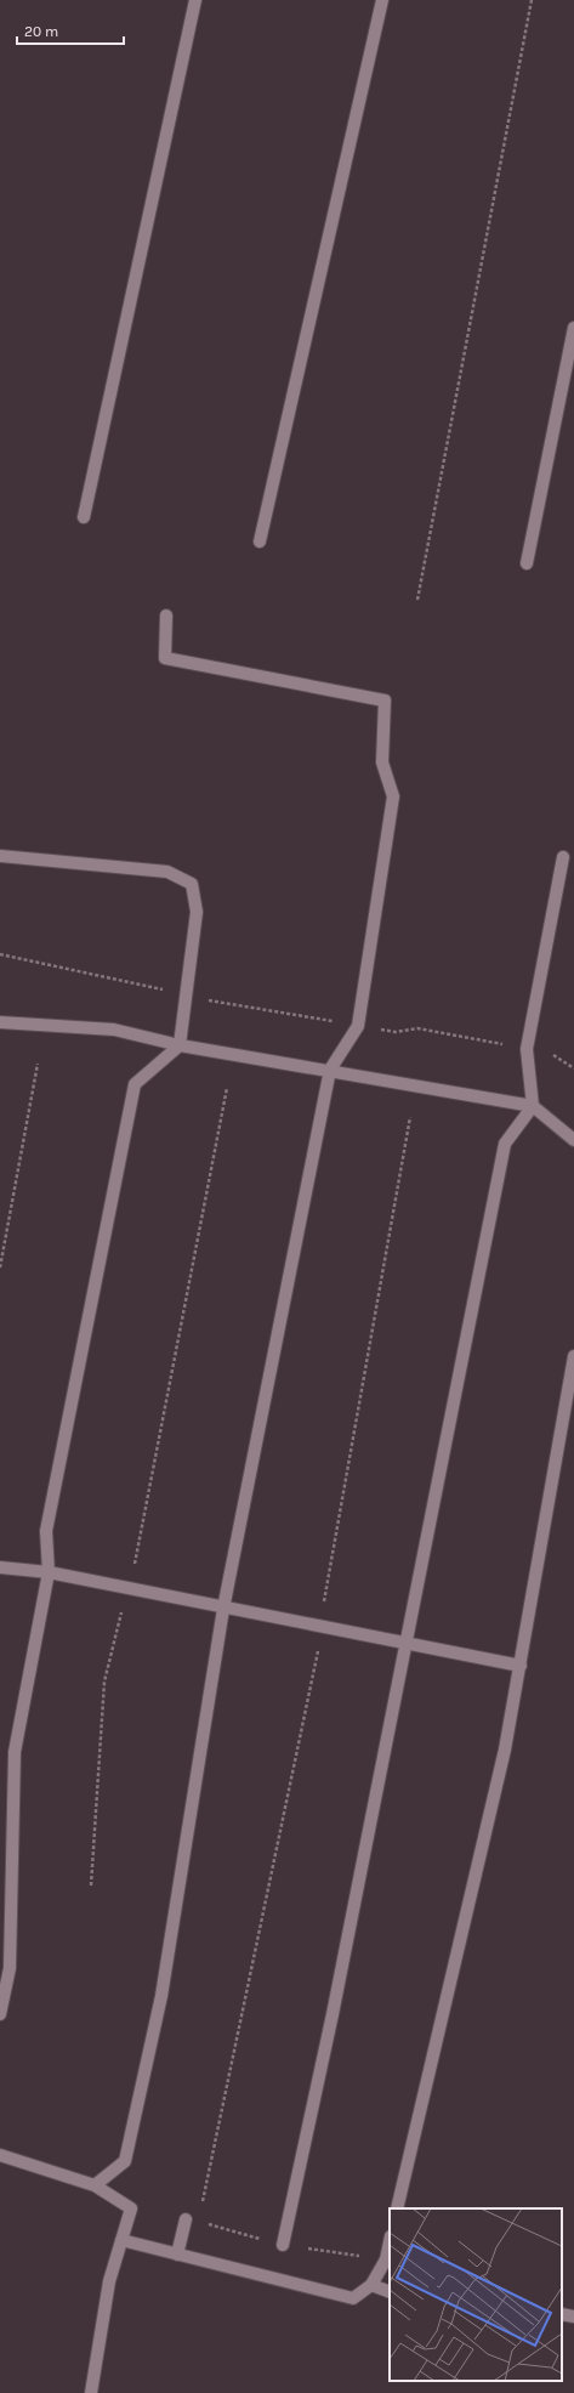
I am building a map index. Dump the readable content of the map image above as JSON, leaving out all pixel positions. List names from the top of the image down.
{
  "scale_bar": "20 m"
}
